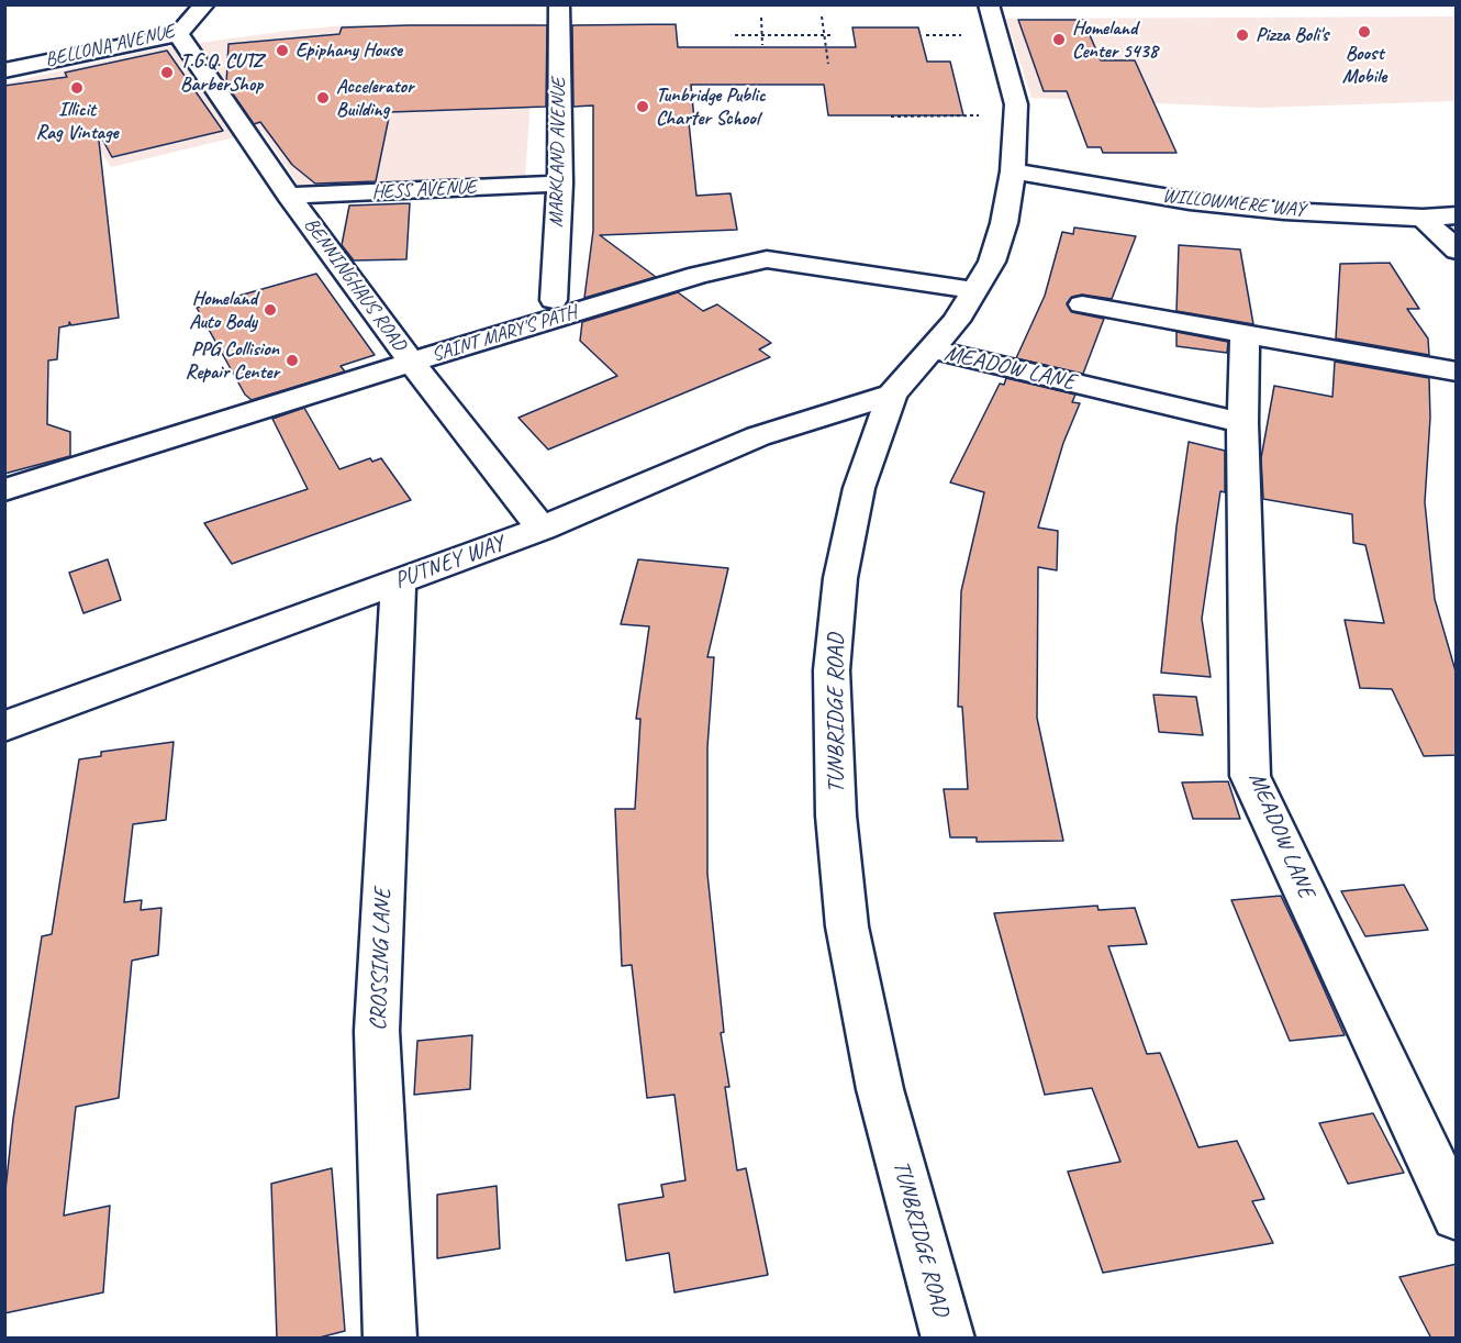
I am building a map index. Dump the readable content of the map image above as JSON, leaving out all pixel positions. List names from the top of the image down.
{
  "streets": {
    "street": [
      "BELLONA AVENUE",
      "MARKLAND AVENUE",
      "HESS AVENUE",
      "WILLOWMERE WAY",
      "BENNINGHAUS ROAD",
      "SAINT MARY'S PATH",
      "MEADOW LANE",
      "PUTNEY WAY",
      "TUNBRIDGE ROAD",
      "CROSSING LANE"
    ]
  },
  "crossings": [
    ["BELLONA AVENUE", "BENNINGHAUS ROAD"],
    ["MARKLAND AVENUE", "HESS AVENUE"],
    ["HESS AVENUE", "BENNINGHAUS ROAD"],
    ["WILLOWMERE WAY", "TUNBRIDGE ROAD"],
    ["BENNINGHAUS ROAD", "SAINT MARY'S PATH"],
    ["BENNINGHAUS ROAD", "PUTNEY WAY"],
    ["SAINT MARY'S PATH", "TUNBRIDGE ROAD"],
    ["MEADOW LANE", "TUNBRIDGE ROAD"],
    ["PUTNEY WAY", "TUNBRIDGE ROAD"],
    ["PUTNEY WAY", "CROSSING LANE"]
  ],
  "places": [
    "Boost Mobile",
    "Pizza Boli's",
    "Homeland Center 5438",
    "Epiphany House",
    "T.G.Q. CUTZ BarberShop",
    "Illicit Rag Vintage",
    "Accelerator Building",
    "Tunbridge Public Charter School",
    "Homeland Auto Body",
    "PPG Collision Repair Center"
  ]
}
